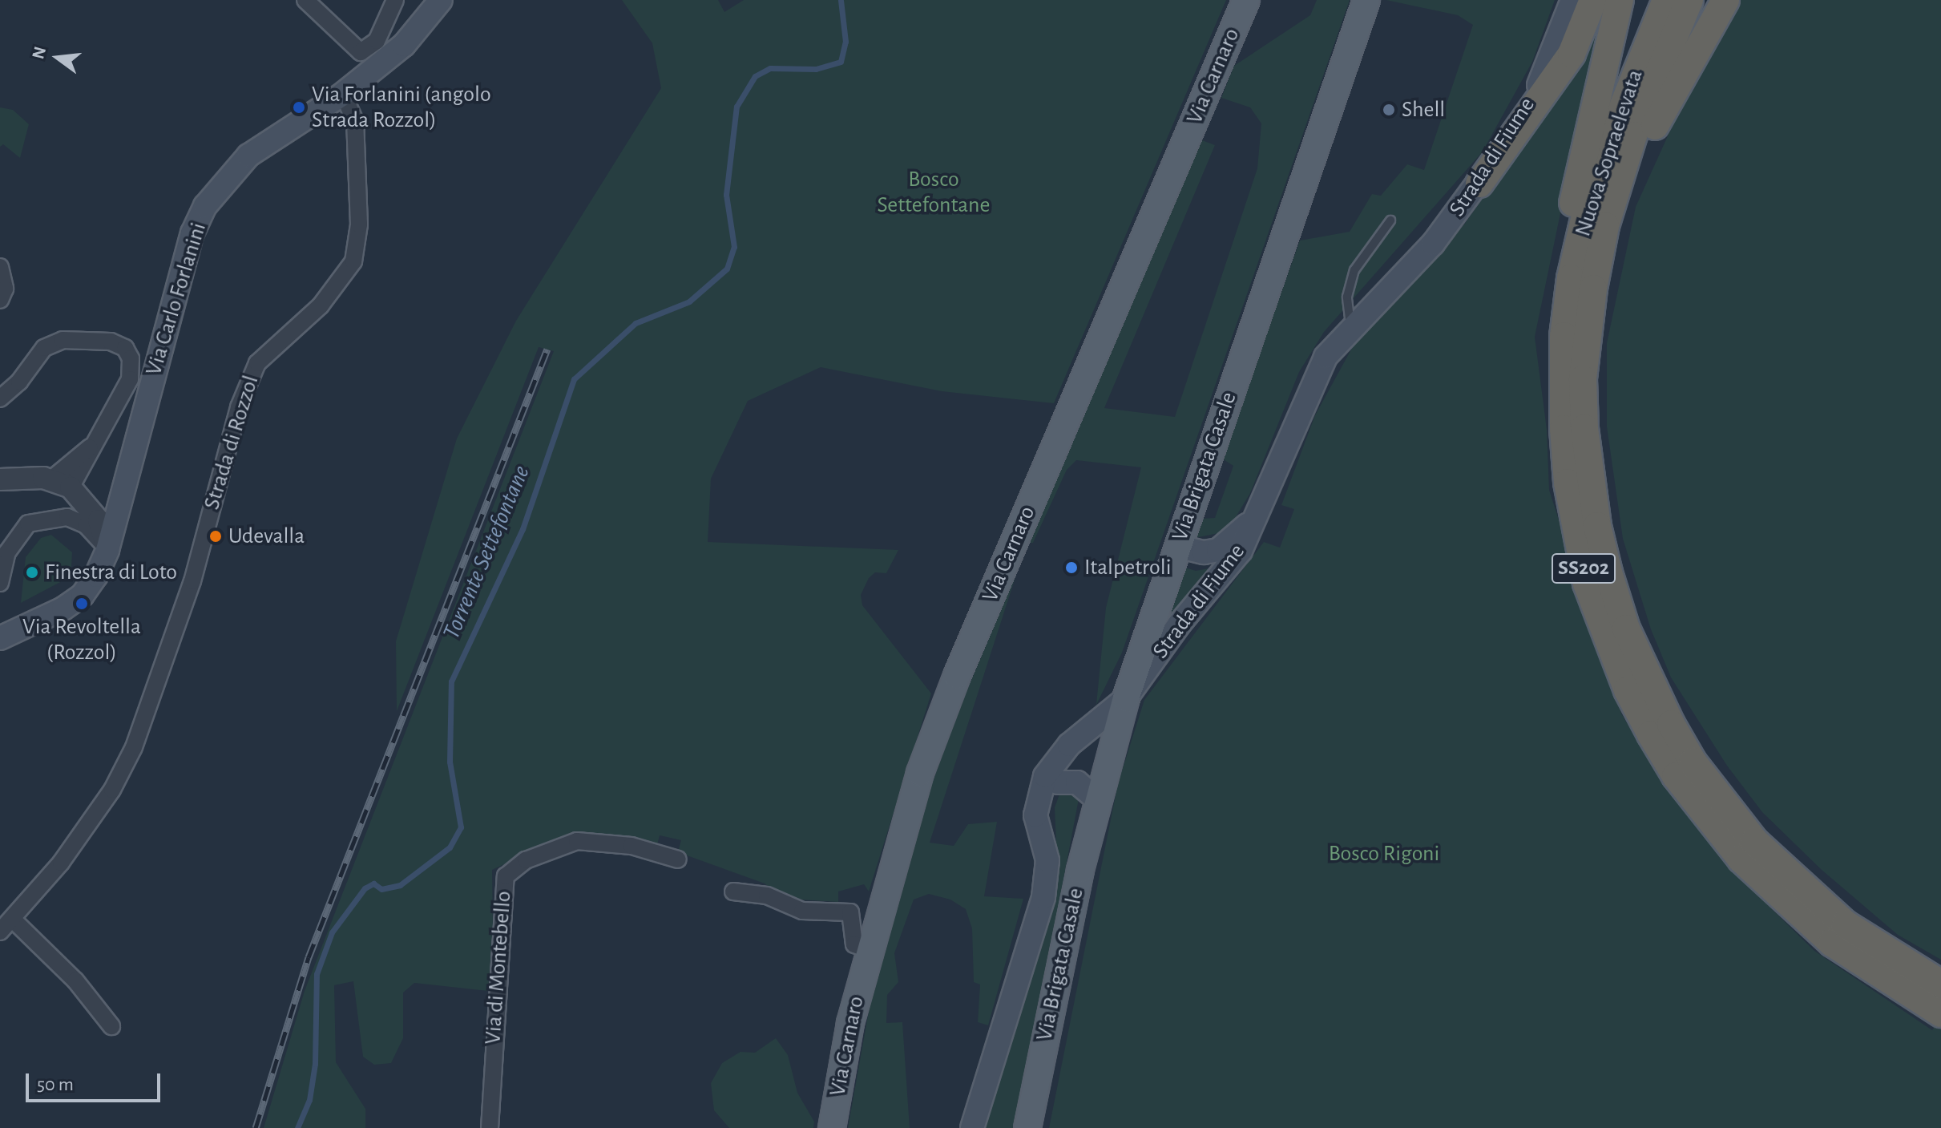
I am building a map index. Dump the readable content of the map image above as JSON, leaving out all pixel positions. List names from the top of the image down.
{
  "streets": {
    "highway": ["Nuova Sopraelevata", "SS202"],
    "main road": [
      "Via Carnaro",
      "Strada di Fiume",
      "Via Carlo Forlanini",
      "Via Brigata Casale"
    ],
    "street": ["Strada di Rozzol", "Via di Montebello"]
  },
  "crossings": [
    ["Strada di Fiume", "Via Brigata Casale"],
    ["Via Carlo Forlanini", "Strada di Rozzol"]
  ],
  "water": ["Torrente Settefontane"],
  "parks": ["Bosco Settefontane", "Bosco Rigoni"],
  "places": [
    "Via Forlanini (angolo Strada Rozzol)",
    "Shell",
    "Udevalla",
    "Italpetroli",
    "Finestra di Loto",
    "Via Revoltella (Rozzol)"
  ],
  "scale_bar": "50 m",
  "north": "left"
}
